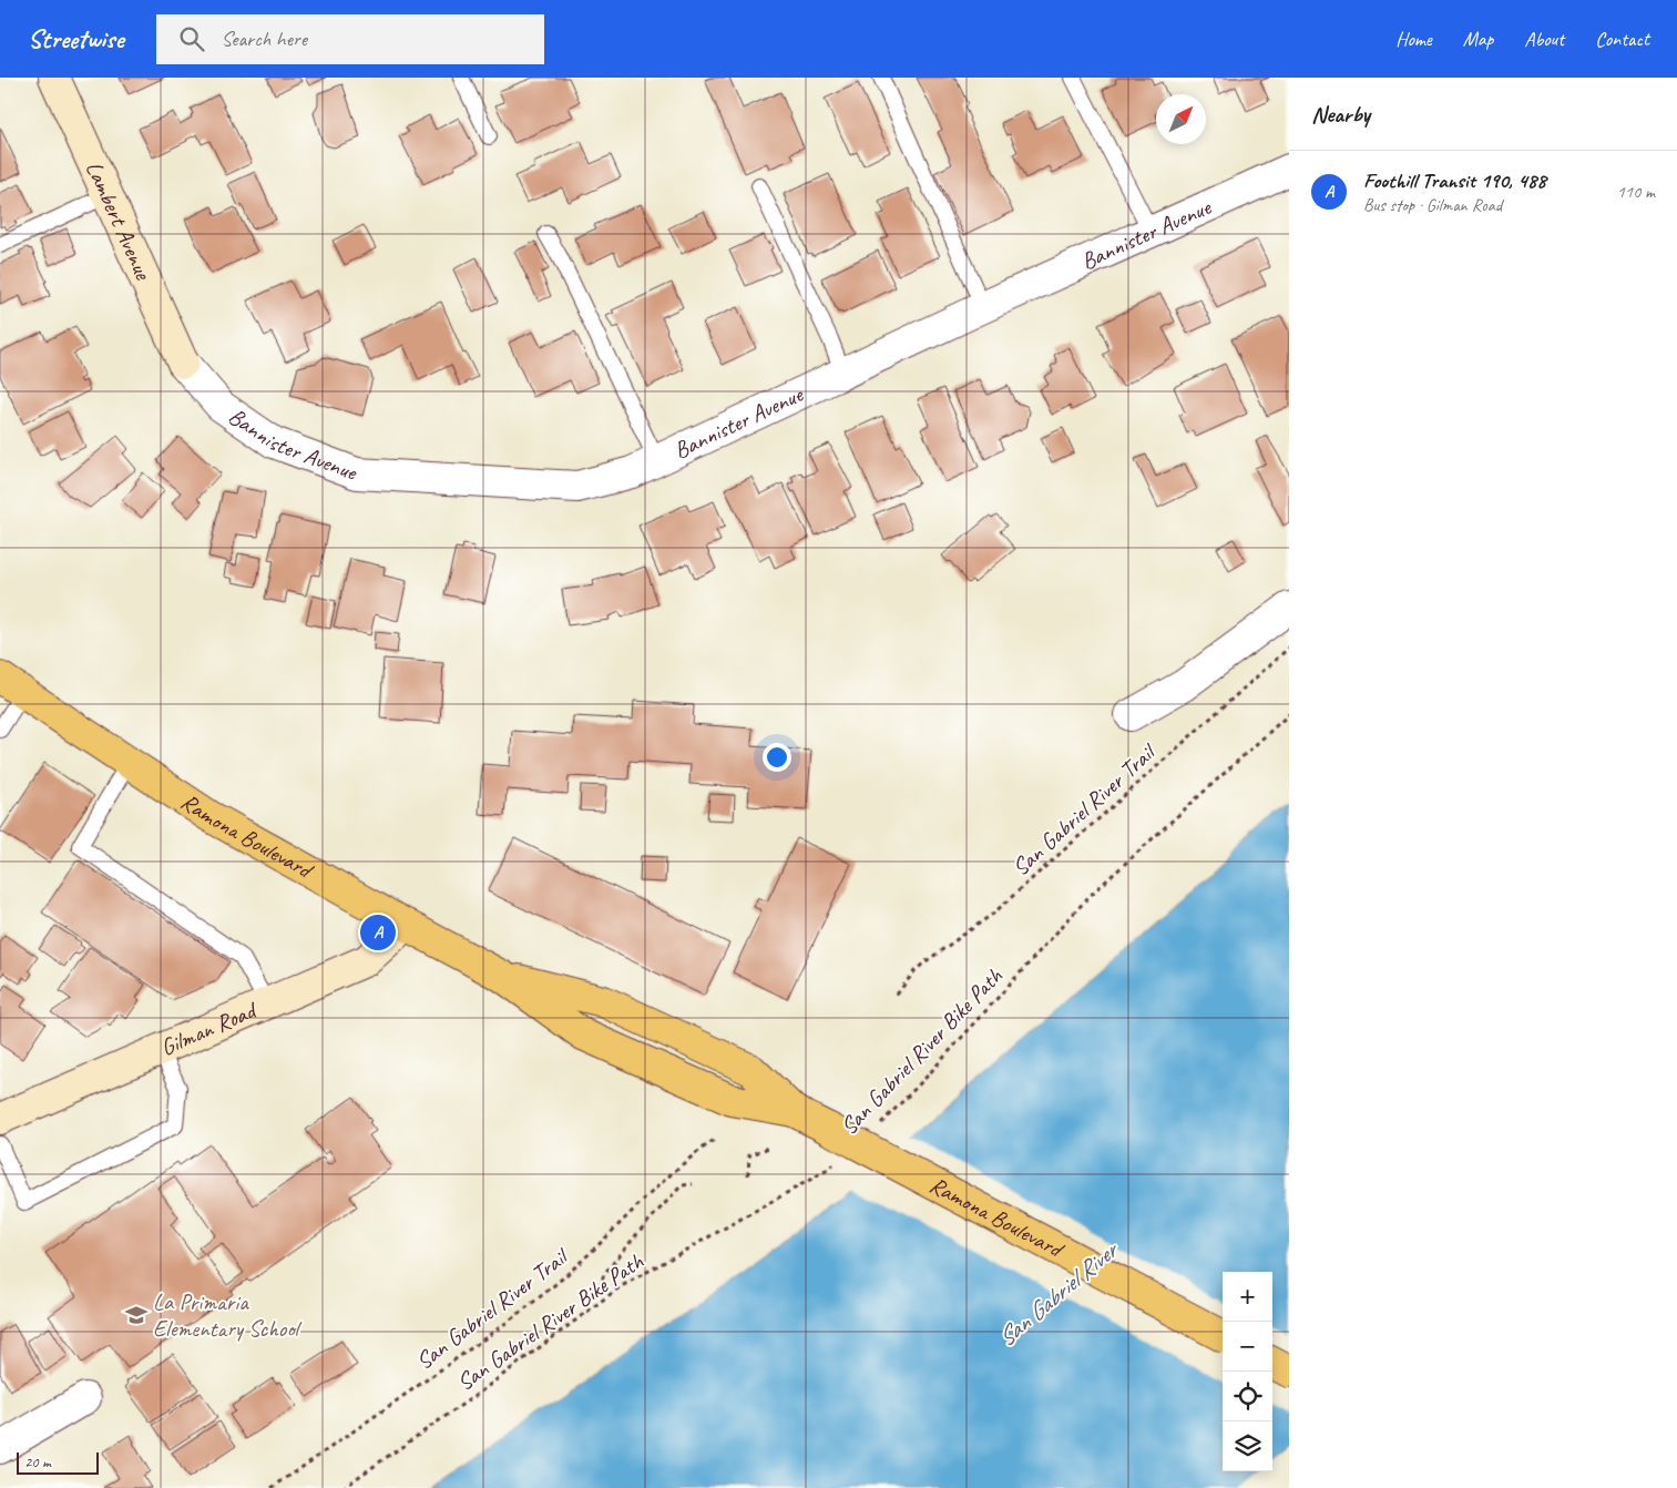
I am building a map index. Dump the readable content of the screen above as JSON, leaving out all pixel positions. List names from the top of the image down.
{
  "streets": {
    "main road": ["Ramona Boulevard"],
    "street": ["Lambert Avenue", "Bannister Avenue", "Gilman Road"],
    "path": ["San Gabriel River Trail", "San Gabriel River Bike Path"]
  },
  "crossings": [
    ["Lambert Avenue", "Bannister Avenue"],
    ["Ramona Boulevard", "Gilman Road"]
  ],
  "water": ["San Gabriel River"],
  "places": {
    "school or university": ["La Primaria Elementary School"]
  },
  "scale_bar": "20 m",
  "north": "top right",
  "page": {
    "header": "Streetwise",
    "search": "Search here",
    "nav": [
      "Home",
      "Map",
      "About",
      "Contact"
    ],
    "heading": "Nearby",
    "list": [
      {
        "mark": "A",
        "name": "Foothill Transit 190, 488",
        "note": "Bus stop · Gilman Road",
        "value": "110 m"
      }
    ],
    "pins": "A",
    "map_buttons": ["+", "−"],
    "scale": "20 m"
  }
}
